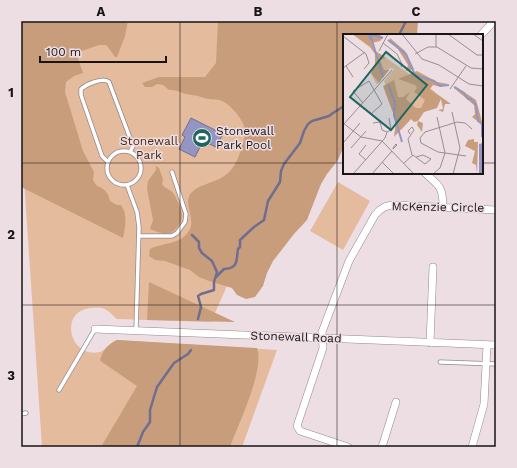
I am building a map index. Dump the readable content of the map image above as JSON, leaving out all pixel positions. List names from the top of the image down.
{
  "streets": {
    "street": ["McKenzie Circle", "Stonewall Road"]
  },
  "crossings": [
    ["McKenzie Circle", "Stonewall Road"]
  ],
  "parks": ["Stonewall Park"],
  "places": {
    "sports": ["Stonewall Park Pool"]
  },
  "scale_bar": "100 m",
  "grid": {
    "columns": ["A", "B", "C"],
    "rows": ["1", "2", "3"]
  }
}
